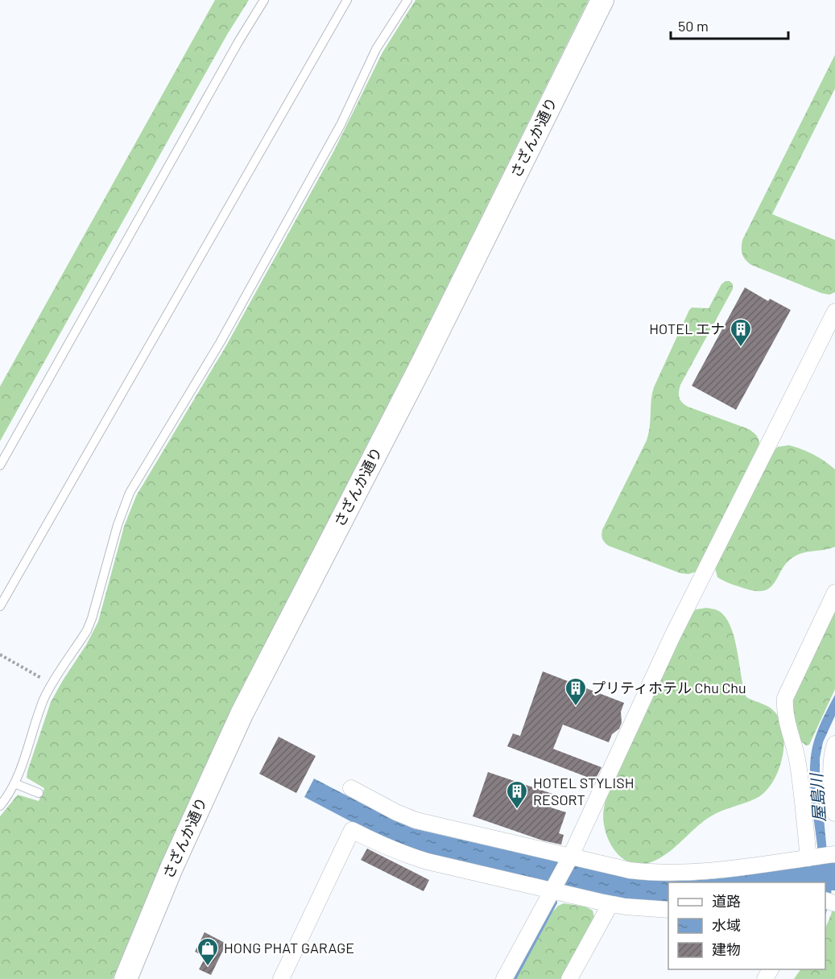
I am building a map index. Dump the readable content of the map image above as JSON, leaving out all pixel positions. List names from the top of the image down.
{
  "streets": {
    "street": ["さざんか通り"]
  },
  "water": ["屋島川"],
  "places": {
    "building": ["HOTEL エナ", "プリティホテル Chu Chu", "HOTEL STYLISH RESORT"],
    "shop": ["HONG PHAT GARAGE"]
  },
  "legend": ["道路", "水域", "建物"],
  "scale_bar": "50 m"
}
